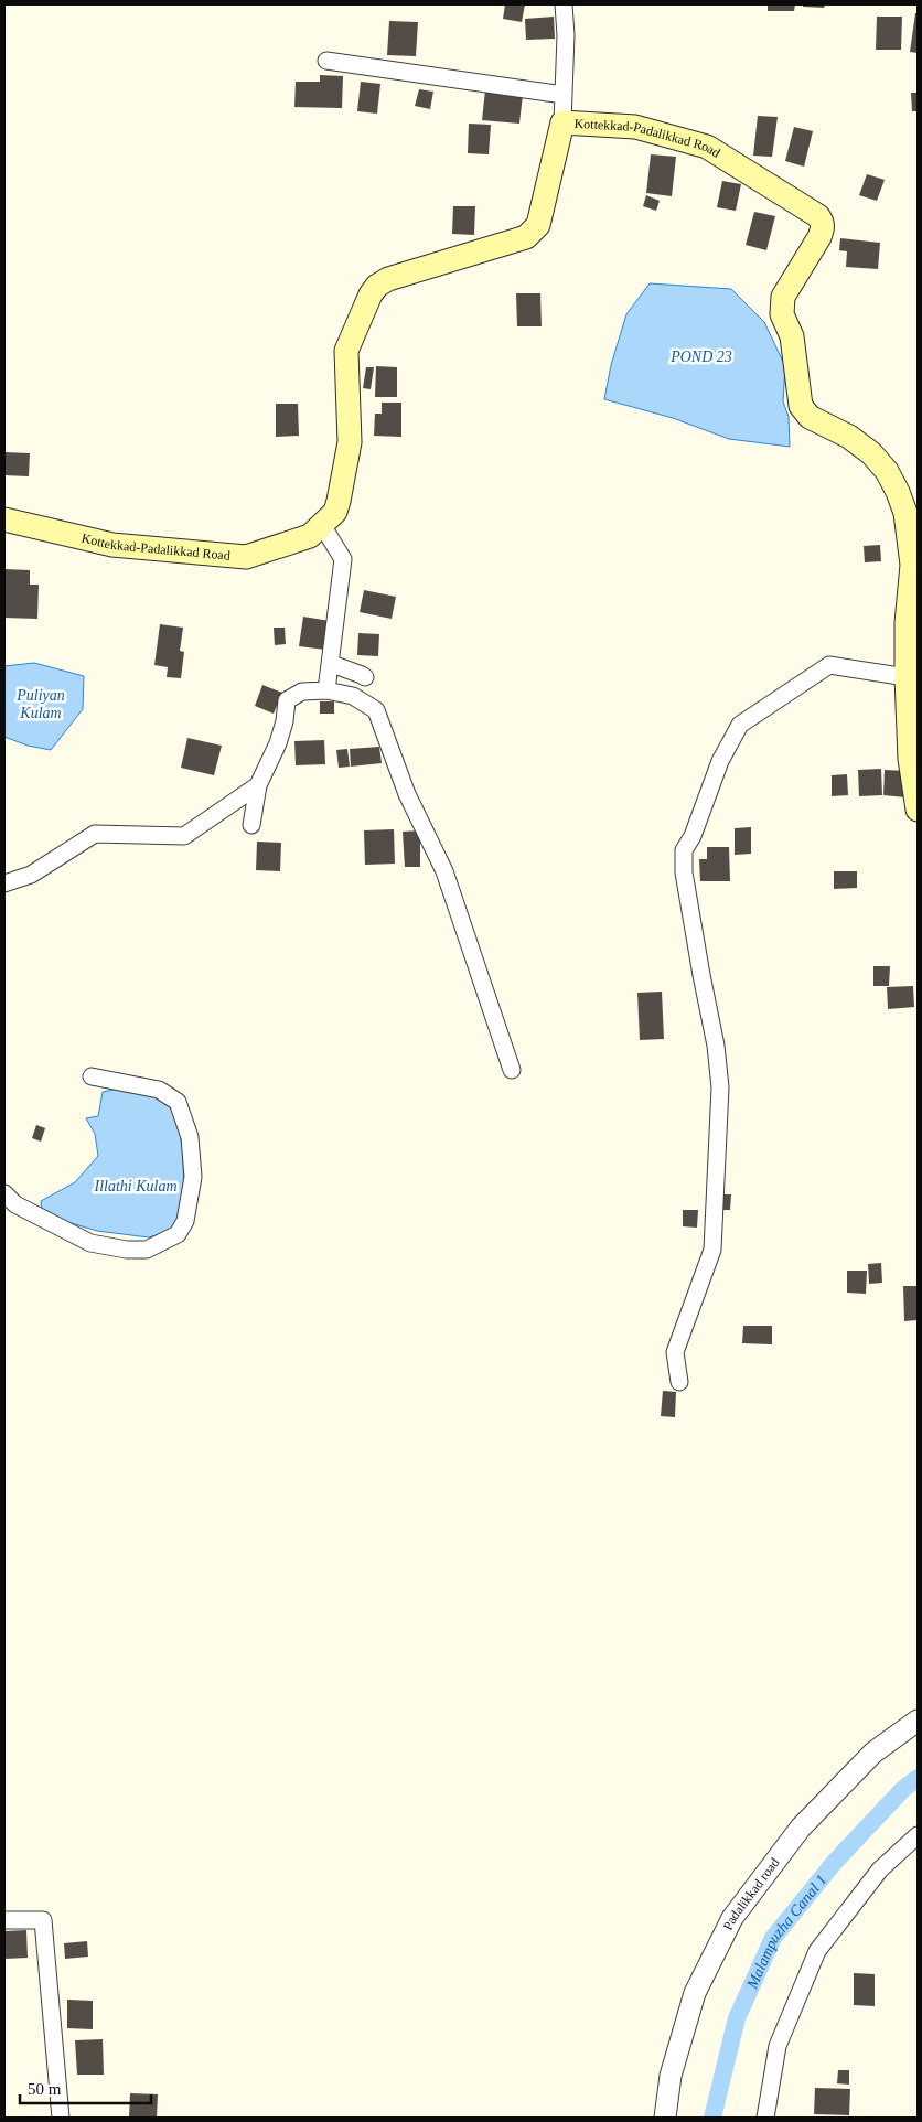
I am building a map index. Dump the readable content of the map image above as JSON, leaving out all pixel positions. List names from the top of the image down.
{
  "streets": {
    "main road": ["Kottekkad-Padalikkad Road"],
    "street": ["Padalikkad road"]
  },
  "water": [
    "POND 23",
    "Puliyan Kulam",
    "Illathi Kulam",
    "Malampuzha Canal 1"
  ],
  "scale_bar": "50 m"
}
